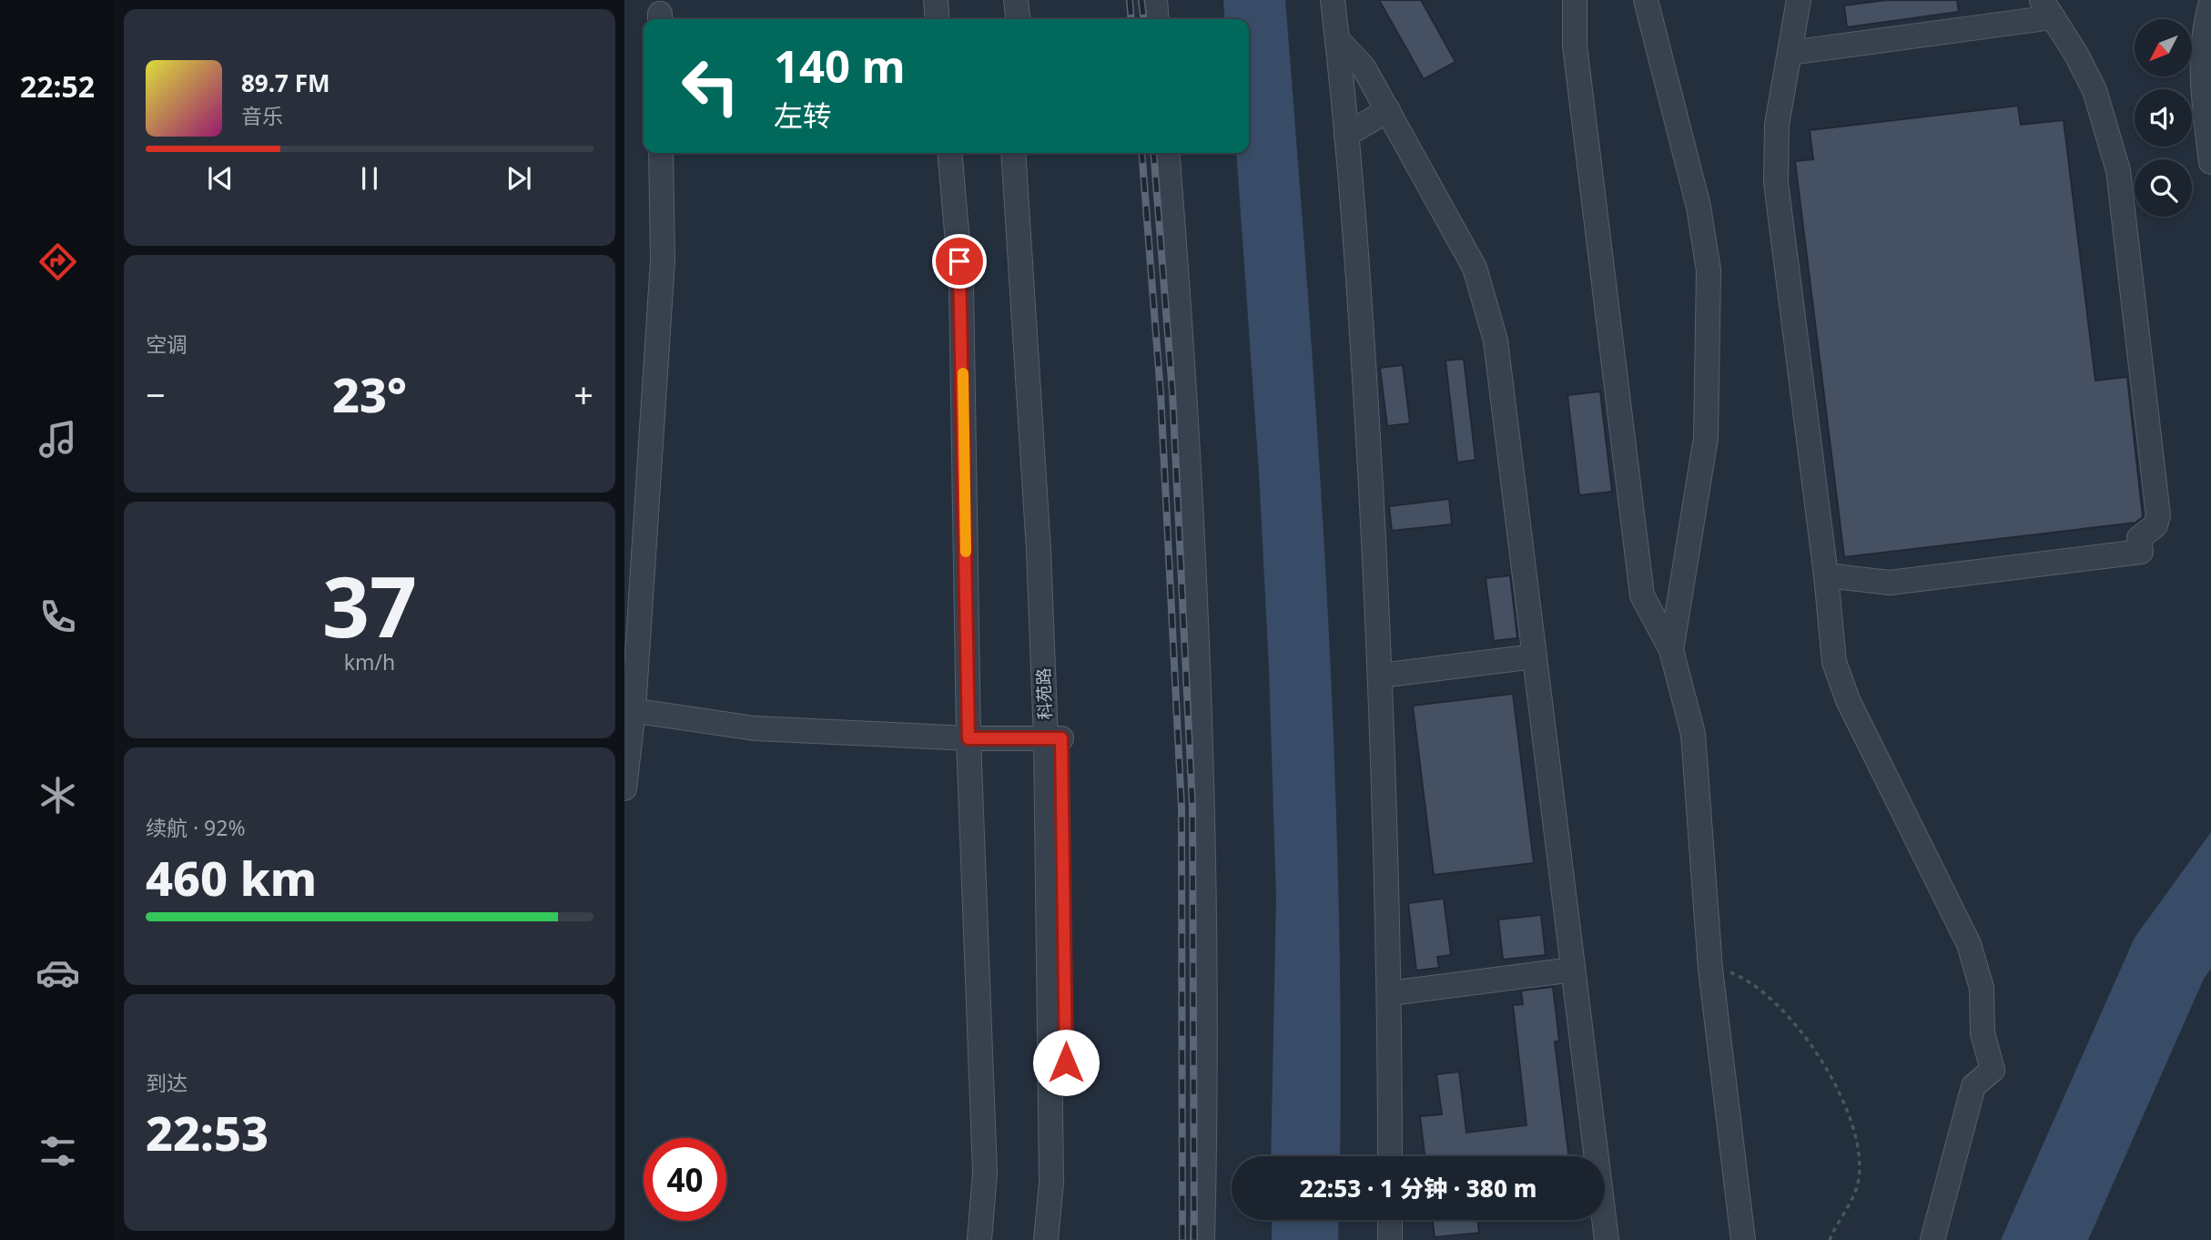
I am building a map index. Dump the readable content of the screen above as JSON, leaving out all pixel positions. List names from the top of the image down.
{
  "streets": {
    "street": ["科苑路"]
  },
  "north": "bottom left",
  "page": {
    "tabs": "22:52",
    "turn": ["140 m", "左转"],
    "song": ["89.7 FM", "音乐"],
    "tile": [
      "空调",
      ["37", "km/h"],
      ["续航 · 92%", "460 km"],
      ["到达", "22:53"]
    ],
    "heat": ["−", "23°", "+"],
    "limit": "40",
    "trip": "22:53 · 1 分钟 · 380 m"
  }
}
